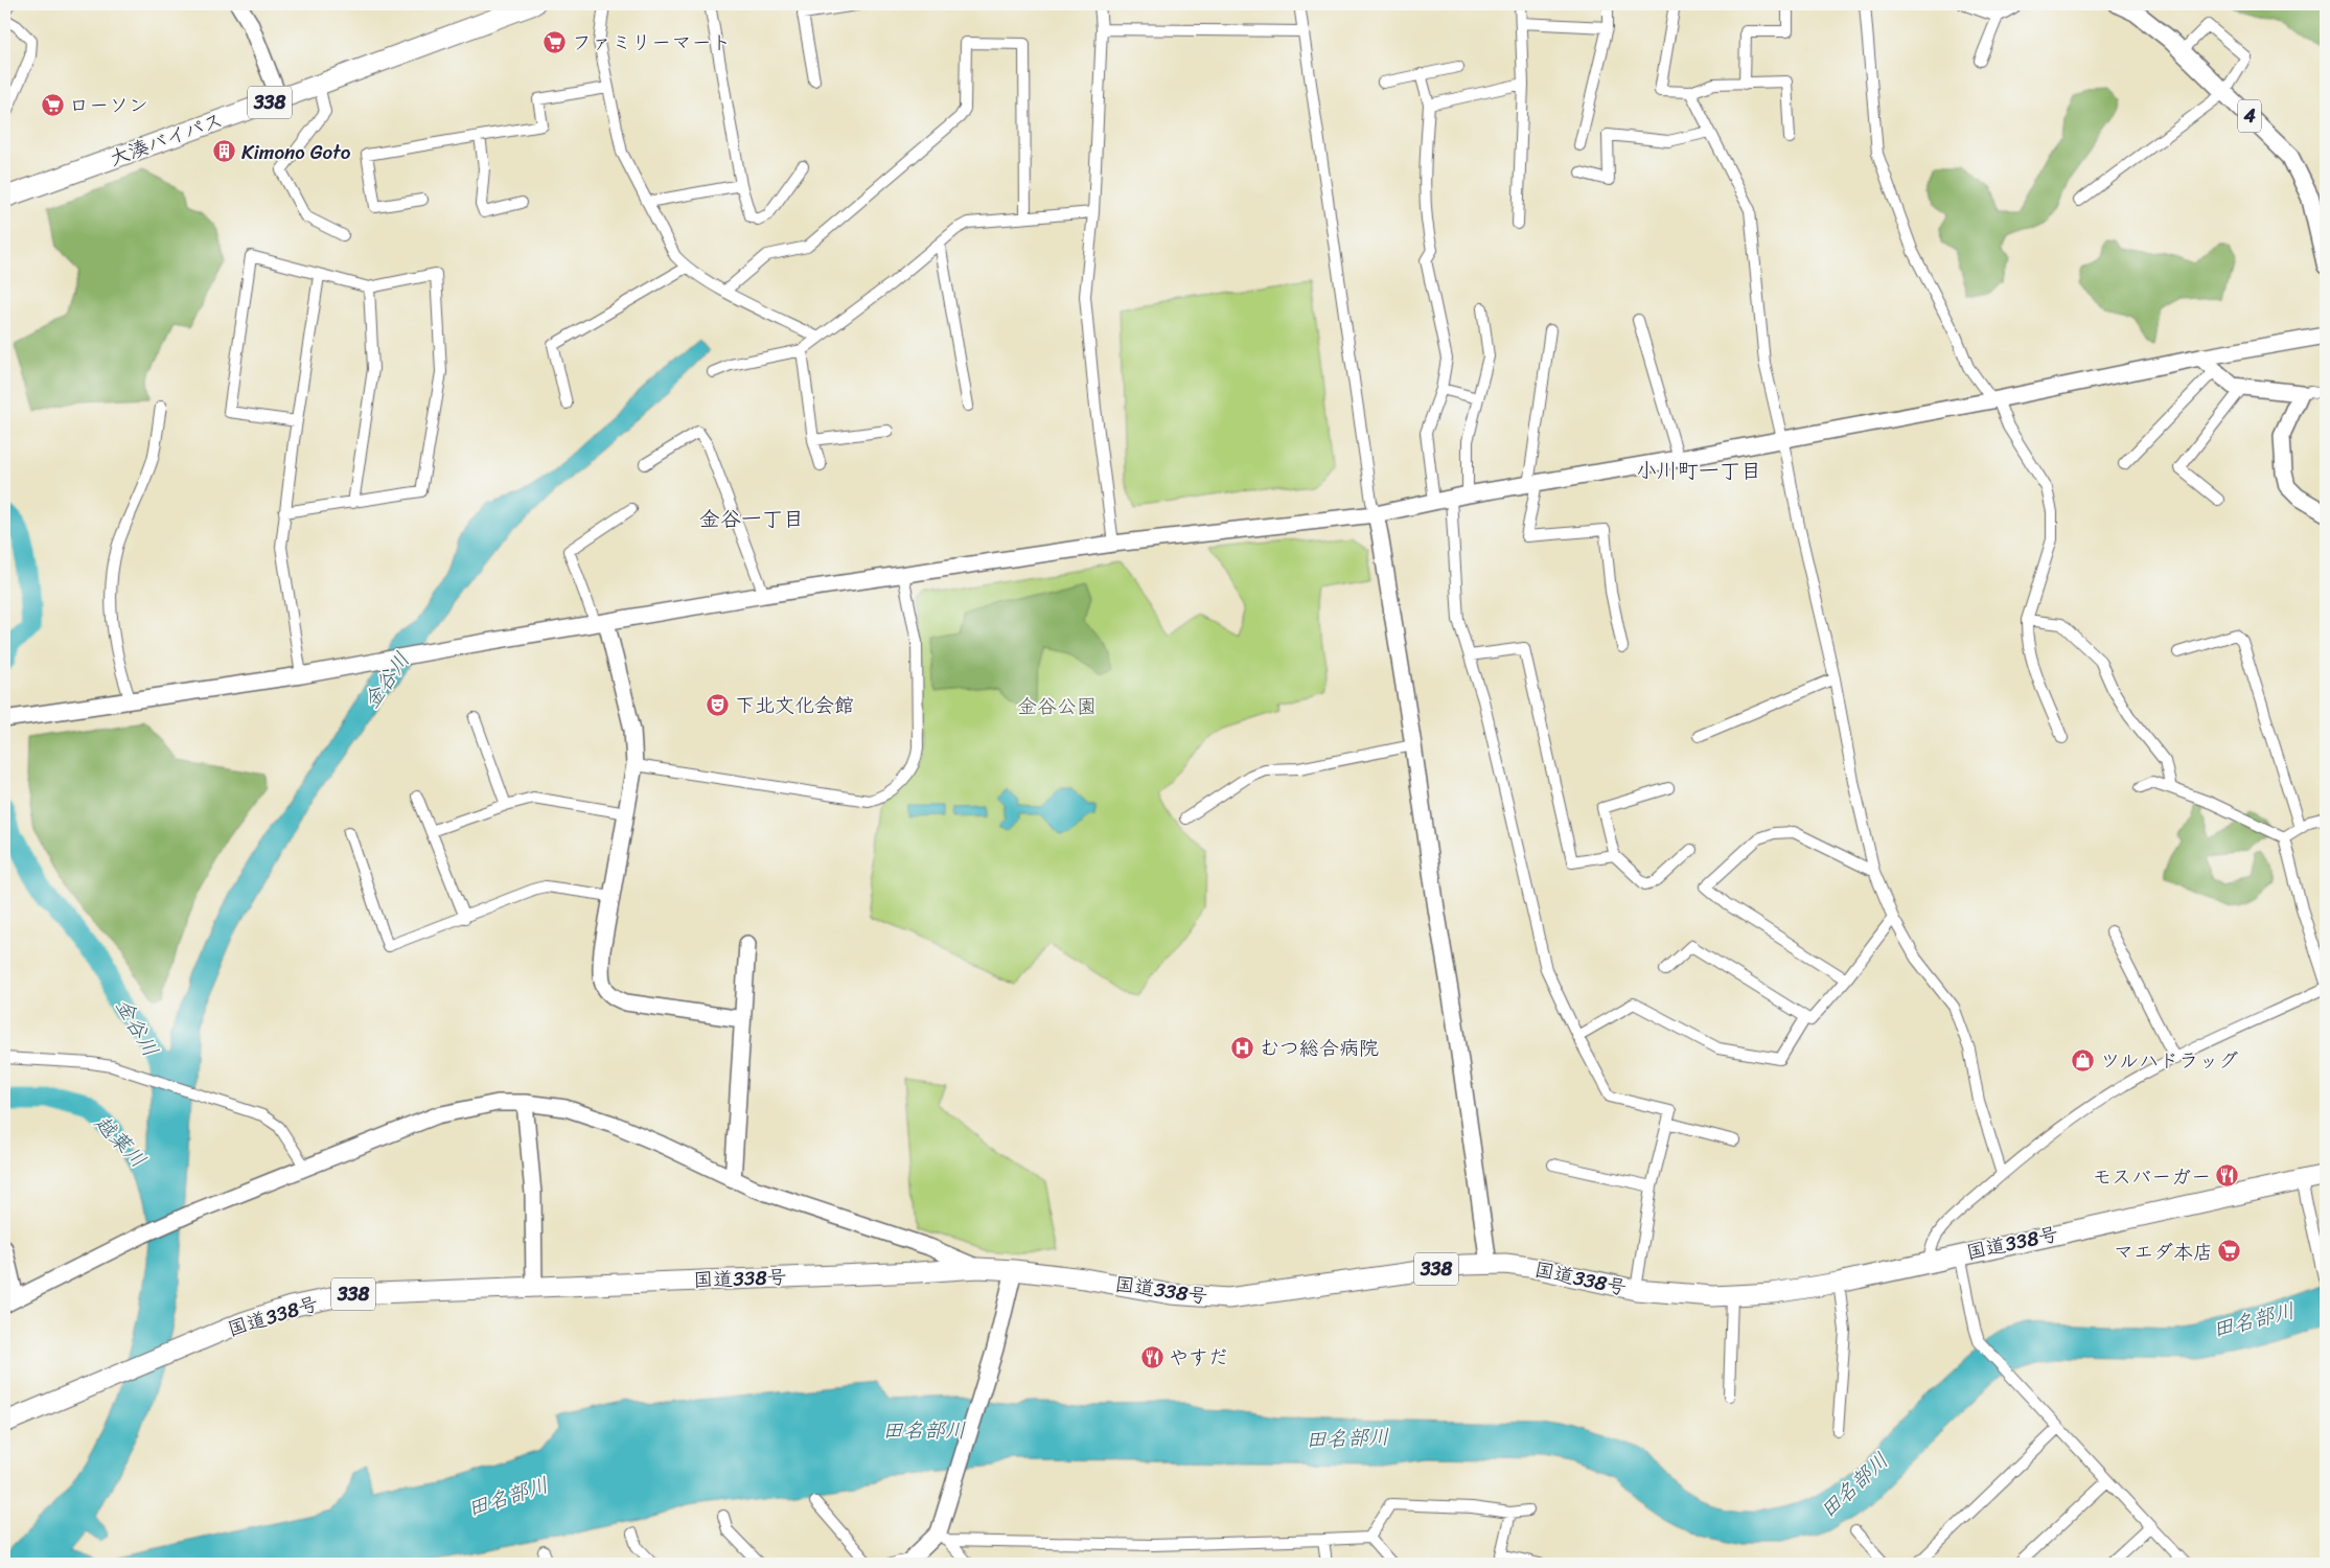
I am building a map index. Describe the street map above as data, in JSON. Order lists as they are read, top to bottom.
{
  "streets": {
    "highway": ["338", "大湊バイパス", "国道338号"],
    "main road": ["4"]
  },
  "districts": ["小川町一丁目", "金谷一丁目"],
  "water": ["金谷川", "越葉川", "田名部川"],
  "parks": ["金谷公園"],
  "places": {
    "supermarket": ["ファミリーマート", "ローソン", "マエダ本店"],
    "building": ["Kimono Goto"],
    "theatre": ["下北文化会館"],
    "hospital": ["むつ総合病院"],
    "shop": ["ツルハドラッグ"],
    "restaurant": ["モスバーガー", "やすだ"]
  }
}
